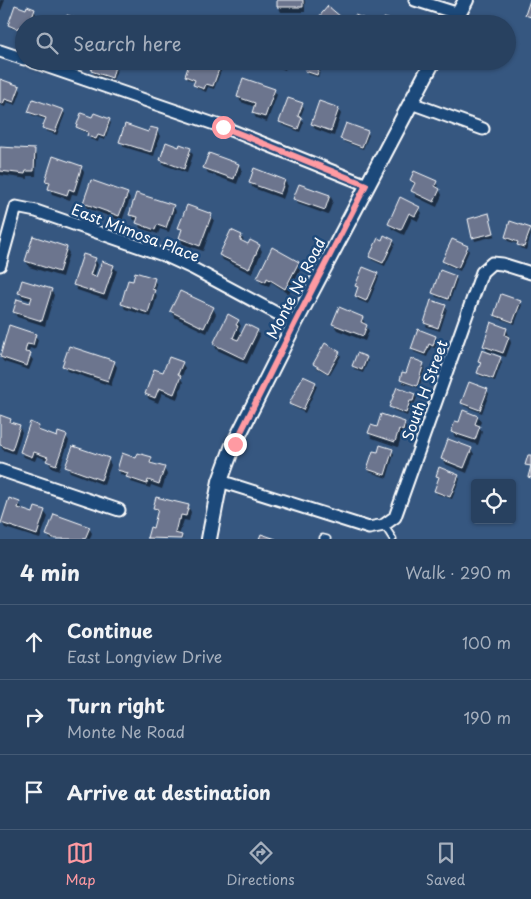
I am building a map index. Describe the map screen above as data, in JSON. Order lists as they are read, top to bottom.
{
  "streets": {
    "street": ["East Mimosa Place", "Monte Ne Road", "South H Street"]
  },
  "crossings": [
    ["East Mimosa Place", "Monte Ne Road"]
  ],
  "page": {
    "search": "Search here",
    "heading": ["4 min", "Walk · 290 m"],
    "list": [
      ["Continue", "East Longview Drive", "100 m"],
      ["Turn right", "Monte Ne Road", "190 m"],
      "Arrive at destination"
    ],
    "nav": ["Map", "Directions", "Saved"]
  }
}
